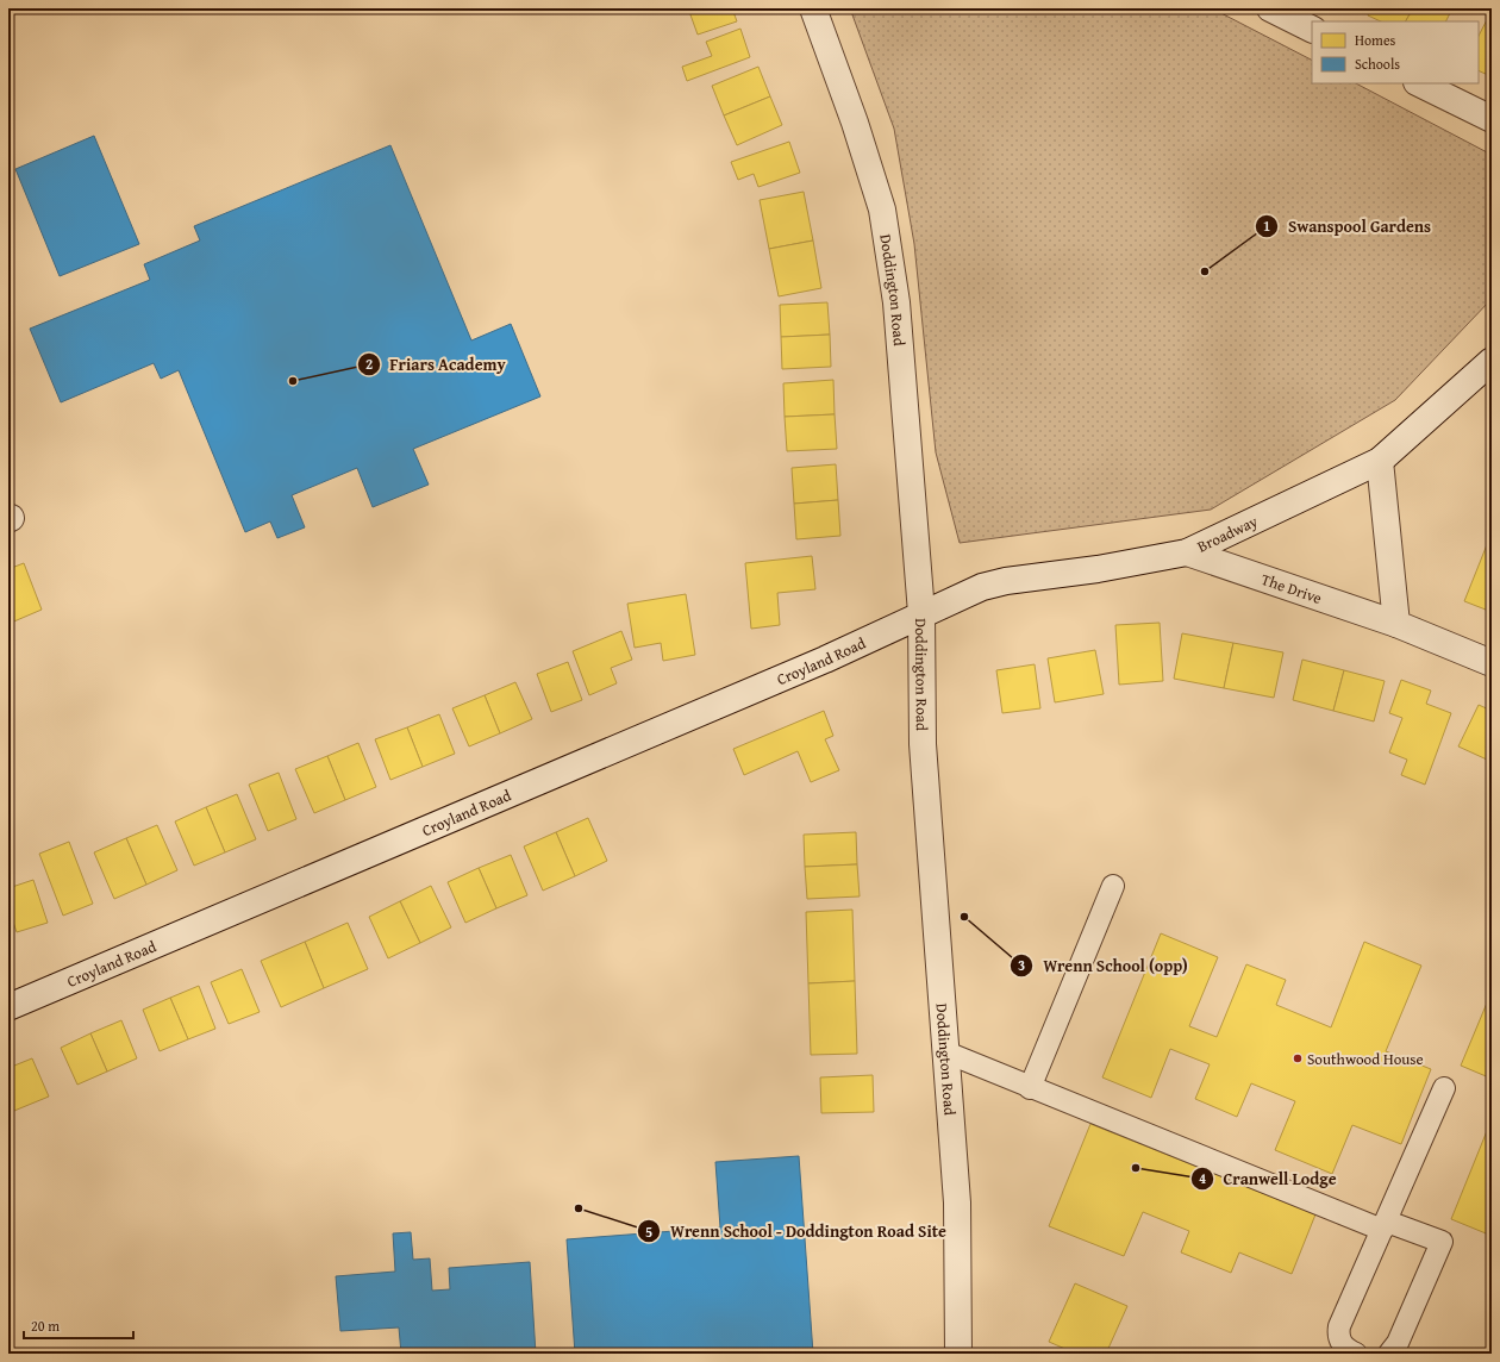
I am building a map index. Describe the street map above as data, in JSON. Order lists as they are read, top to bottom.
{
  "streets": {
    "street": [
      "Doddington Road",
      "Broadway",
      "The Drive",
      "Croyland Road"
    ]
  },
  "crossings": [
    ["Doddington Road", "Broadway"],
    ["Doddington Road", "Croyland Road"],
    ["Broadway", "The Drive"],
    ["Broadway", "Croyland Road"]
  ],
  "places": [
    "Swanspool Gardens",
    "Friars Academy",
    "Wrenn School (opp)",
    "Southwood House",
    "Cranwell Lodge",
    "Wrenn School - Doddington Road Site"
  ],
  "legend": ["Homes", "Schools"],
  "scale_bar": "20 m"
}
